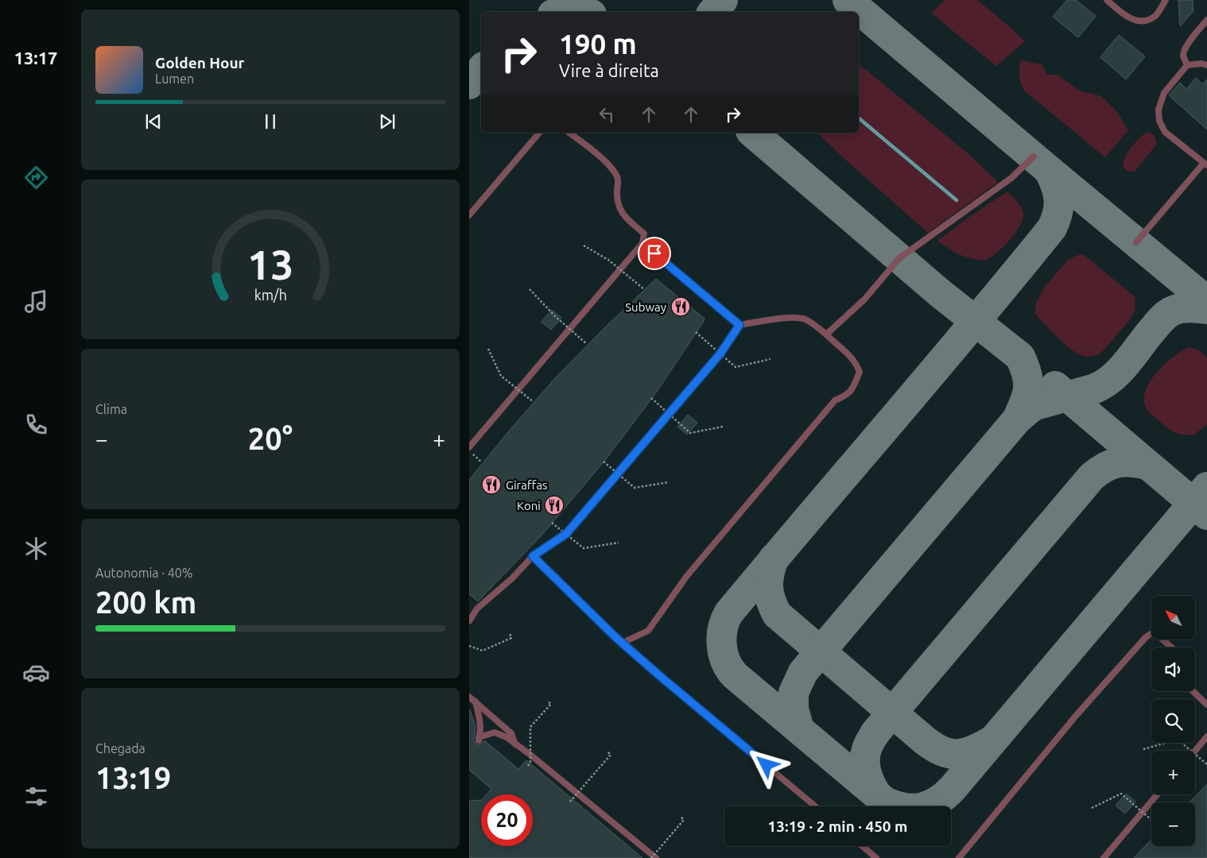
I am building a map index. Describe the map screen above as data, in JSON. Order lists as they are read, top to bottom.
{
  "places": {
    "restaurant": ["Subway", "Giraffas", "Koni"]
  },
  "north": "top left",
  "page": {
    "tabs": "13:17",
    "turn": ["190 m", "Vire à direita"],
    "song": ["Golden Hour", "Lumen"],
    "tile": [
      "Clima",
      ["Autonomia · 40%", "200 km"],
      ["Chegada", "13:19"]
    ],
    "heat": ["−", "20°", "+"],
    "map_buttons": ["+", "−"],
    "limit": "20",
    "trip": "13:19 · 2 min · 450 m",
    "gauge": ["13", "km/h"]
  }
}
